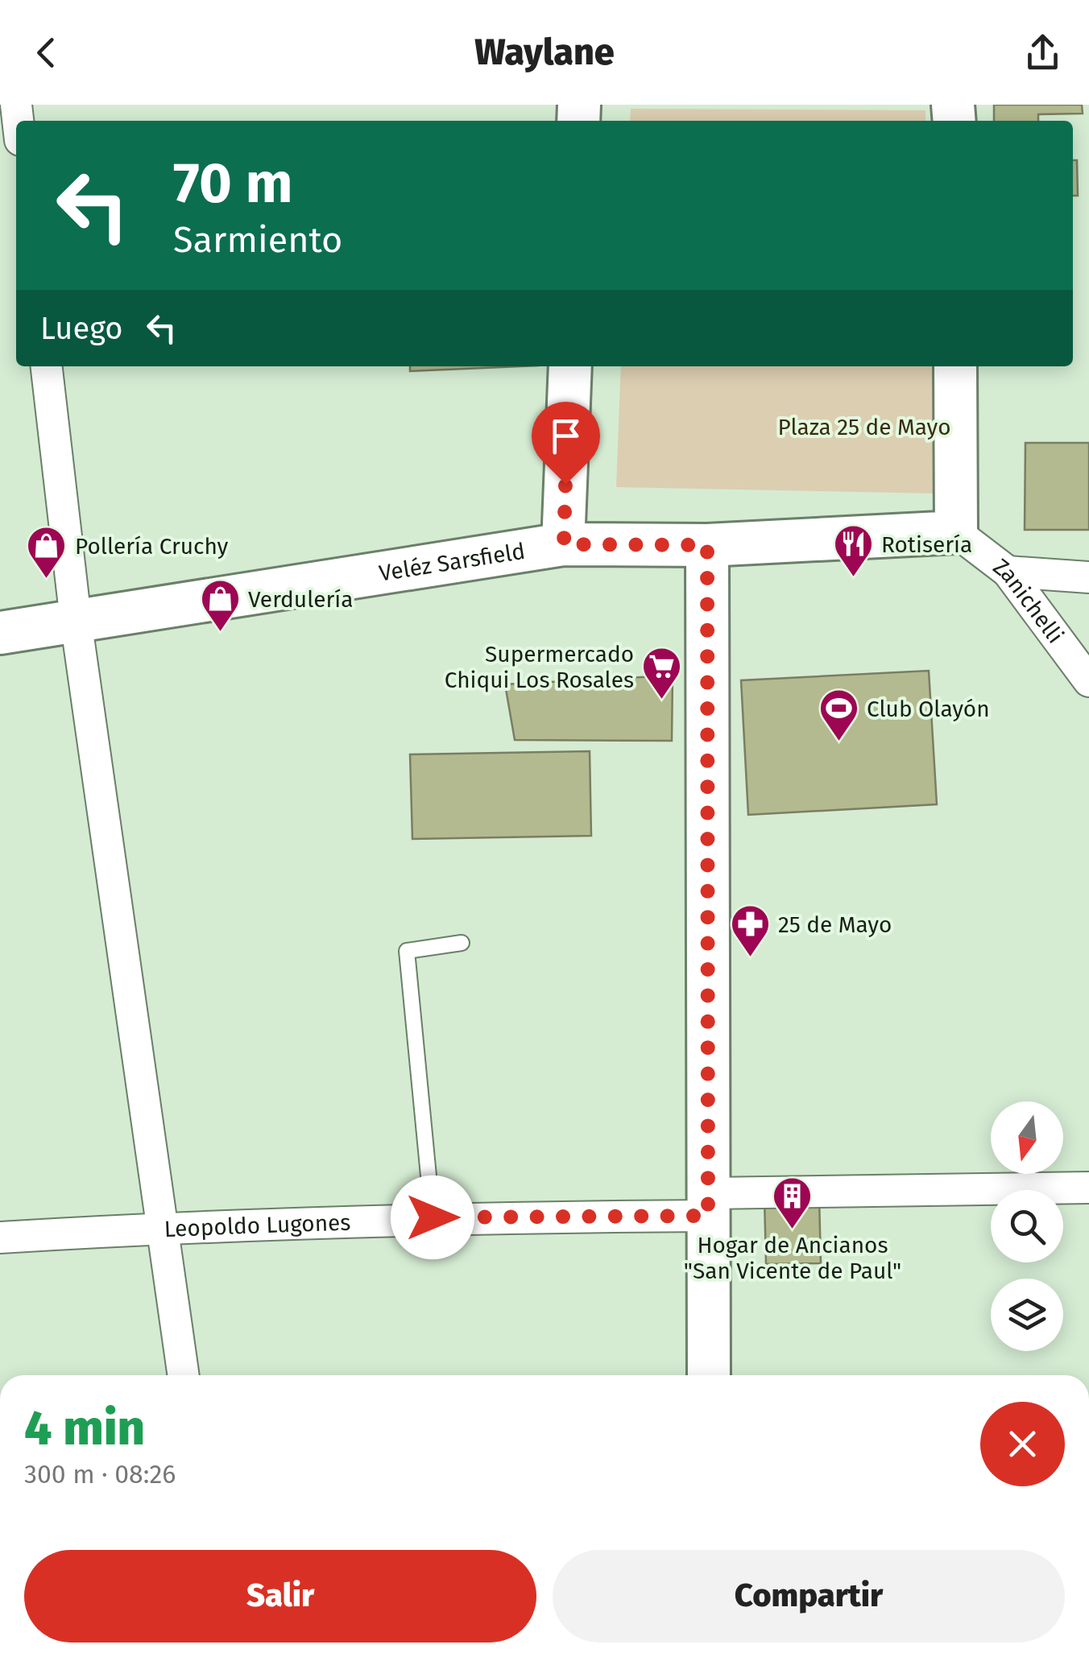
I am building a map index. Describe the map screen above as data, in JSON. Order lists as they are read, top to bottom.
{
  "streets": {
    "street": ["Veléz Sarsfield", "Zanichelli", "Leopoldo Lugones"]
  },
  "crossings": [
    ["Veléz Sarsfield", "Zanichelli"]
  ],
  "parks": ["Plaza 25 de Mayo"],
  "places": {
    "restaurant": ["Rotisería"],
    "shop": ["Pollería Cruchy", "Verdulería"],
    "supermarket": ["Supermercado Chiqui Los Rosales"],
    "sports": ["Club Olayón"],
    "pharmacy": ["25 de Mayo"],
    "building": ["Hogar de Ancianos \"San Vicente de Paul\""]
  },
  "north": "bottom",
  "page": {
    "header": "Waylane",
    "turn": ["70 m", "Sarmiento"],
    "then": "Luego",
    "heading": ["4 min", "300 m · 08:26"],
    "buttons": ["Salir", "Compartir"]
  }
}
